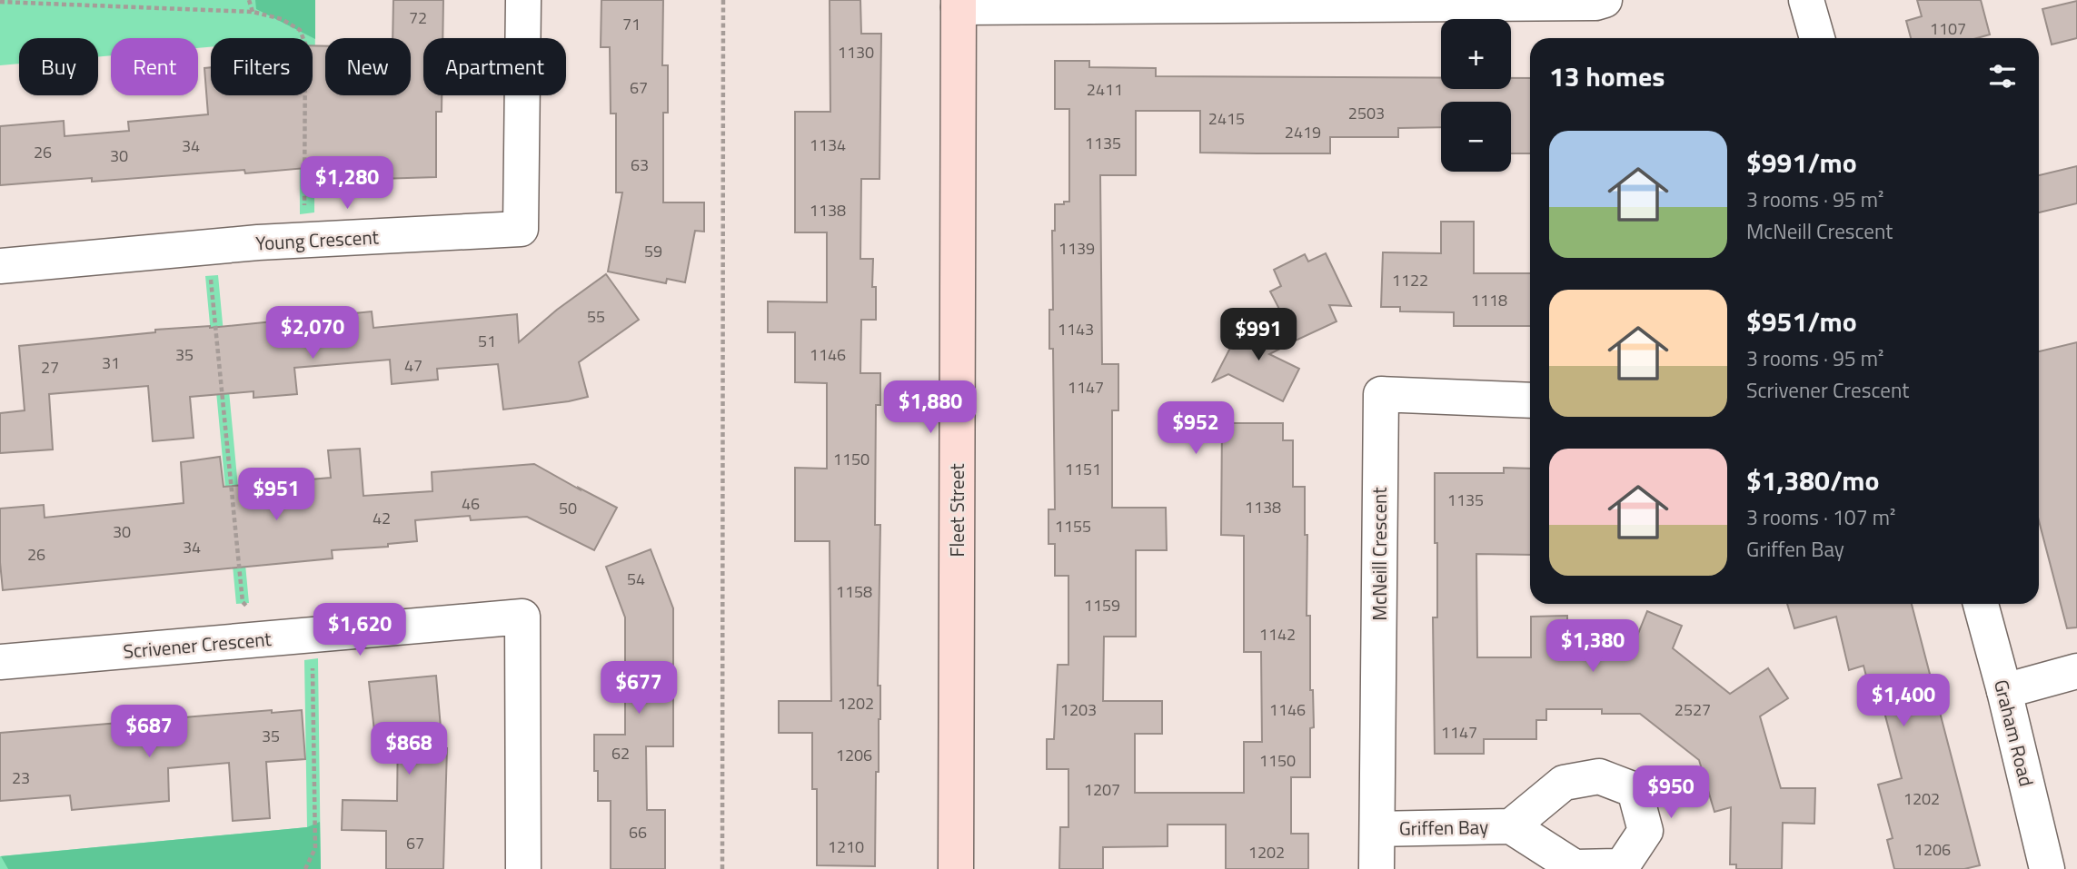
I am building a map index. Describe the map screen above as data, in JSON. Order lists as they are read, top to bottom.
{
  "streets": {
    "street": [
      "Young Crescent",
      "Fleet Street",
      "McNeill Crescent",
      "Scrivener Crescent",
      "Graham Road",
      "Griffen Bay"
    ]
  },
  "crossings": [
    ["McNeill Crescent", "Griffen Bay"]
  ],
  "house_numbers": [
    "72",
    "71",
    "1107",
    "1130",
    "67",
    "2411",
    "2503",
    "2415",
    "2419",
    "1135",
    "1134",
    "34",
    "26",
    "30",
    "63",
    "1138",
    "1139",
    "59",
    "1122",
    "1118",
    "55",
    "1143",
    "51",
    "35",
    "1146",
    "31",
    "47",
    "27",
    "1147",
    "1150",
    "1151",
    "1135",
    "46",
    "1138",
    "50",
    "42",
    "1155",
    "30",
    "34",
    "26",
    "54",
    "1158",
    "1159",
    "1142",
    "1202",
    "1203",
    "1146",
    "2527",
    "1147",
    "35",
    "62",
    "1206",
    "1150",
    "23",
    "1207",
    "1202",
    "66",
    "67",
    "1210",
    "1206",
    "1202"
  ],
  "page": {
    "map_buttons": ["+", "−"],
    "chip": [
      "Buy",
      "Rent",
      "Filters",
      "New",
      "Apartment"
    ],
    "heading": "13 homes",
    "list": [
      {
        "name": "$991/mo",
        "note": "3 rooms · 95 m² · McNeill Crescent"
      },
      {
        "name": "$951/mo",
        "note": "3 rooms · 95 m² · Scrivener Crescent"
      },
      {
        "name": "$1,380/mo",
        "note": "3 rooms · 107 m² · Griffen Bay"
      }
    ],
    "price": [
      "$1,280",
      "$2,070",
      "$991",
      "$1,880",
      "$952",
      "$951",
      "$1,620",
      "$1,380",
      "$677",
      "$1,400",
      "$687",
      "$868",
      "$950"
    ]
  }
}
